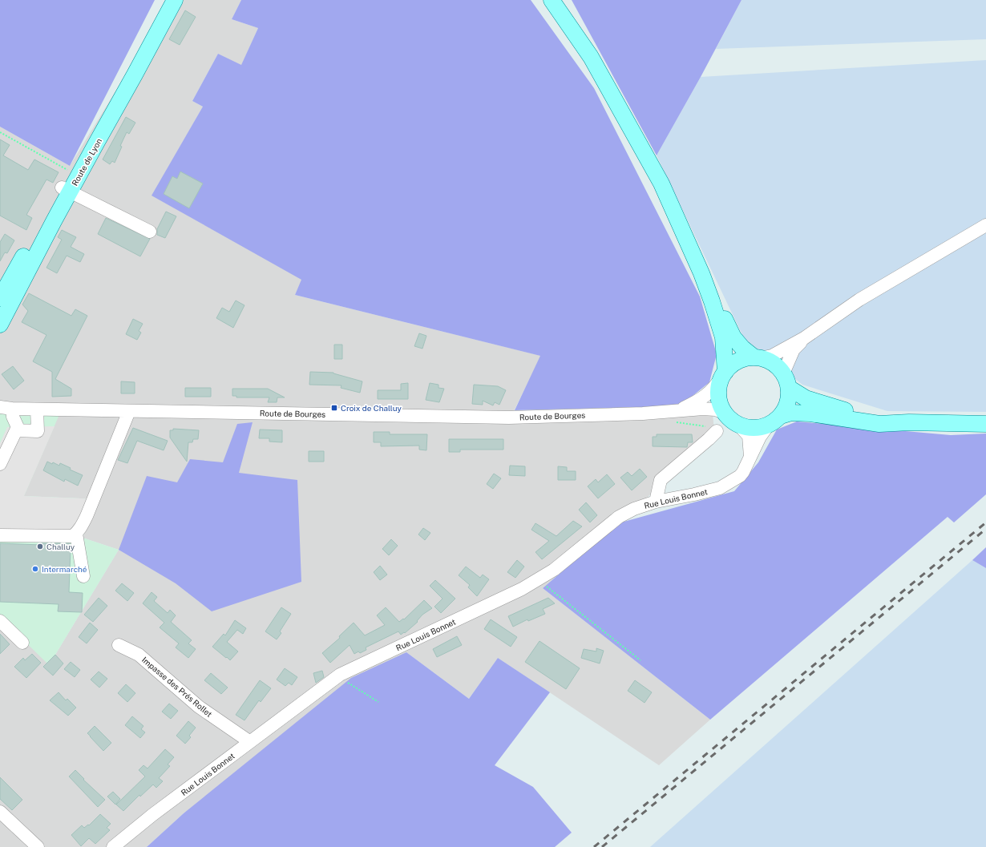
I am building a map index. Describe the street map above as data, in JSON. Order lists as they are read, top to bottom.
{
  "streets": {
    "main road": ["Route de Lyon"],
    "street": ["Route de Bourges", "Rue Louis Bonnet", "Impasse des Prés Rollet"]
  },
  "crossings": [
    ["Route de Bourges", "Rue Louis Bonnet"],
    ["Rue Louis Bonnet", "Impasse des Prés Rollet"]
  ],
  "places": {
    "transit": ["Croix de Challuy"],
    "other": ["Challuy", "Intermarché"]
  }
}
